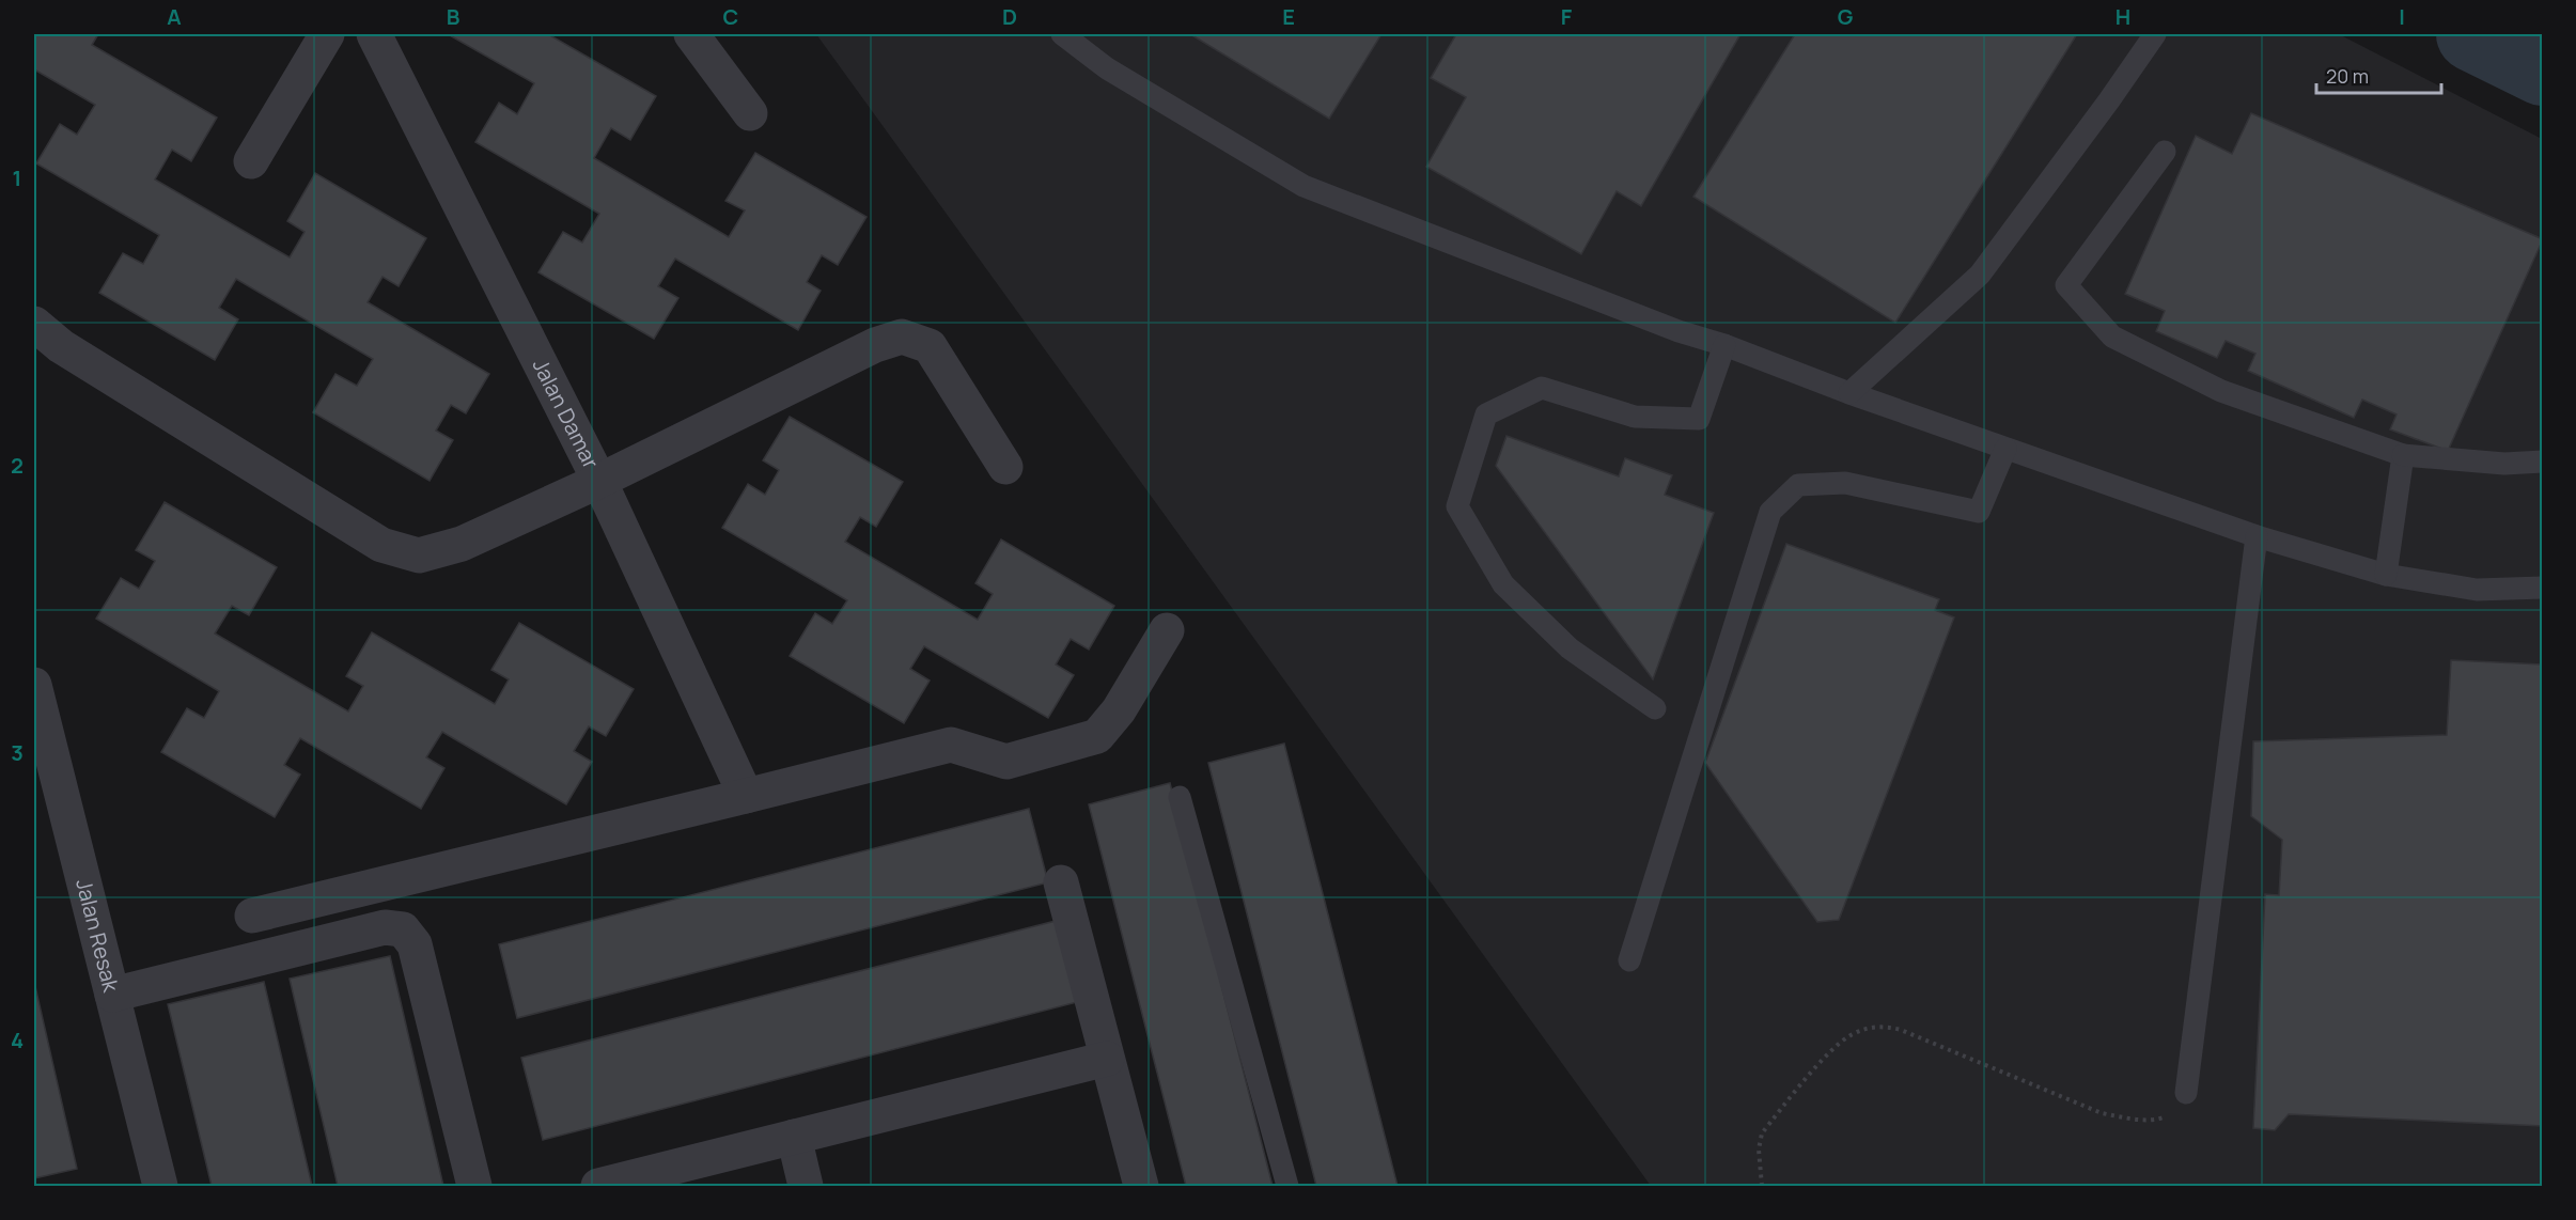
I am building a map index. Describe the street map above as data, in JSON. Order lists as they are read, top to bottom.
{
  "streets": {
    "street": ["Jalan Damar", "Jalan Resak"]
  },
  "scale_bar": "20 m",
  "grid": {
    "columns": [
      "A",
      "B",
      "C",
      "D",
      "E",
      "F",
      "G",
      "H",
      "I"
    ],
    "rows": [
      "1",
      "2",
      "3",
      "4"
    ]
  }
}
